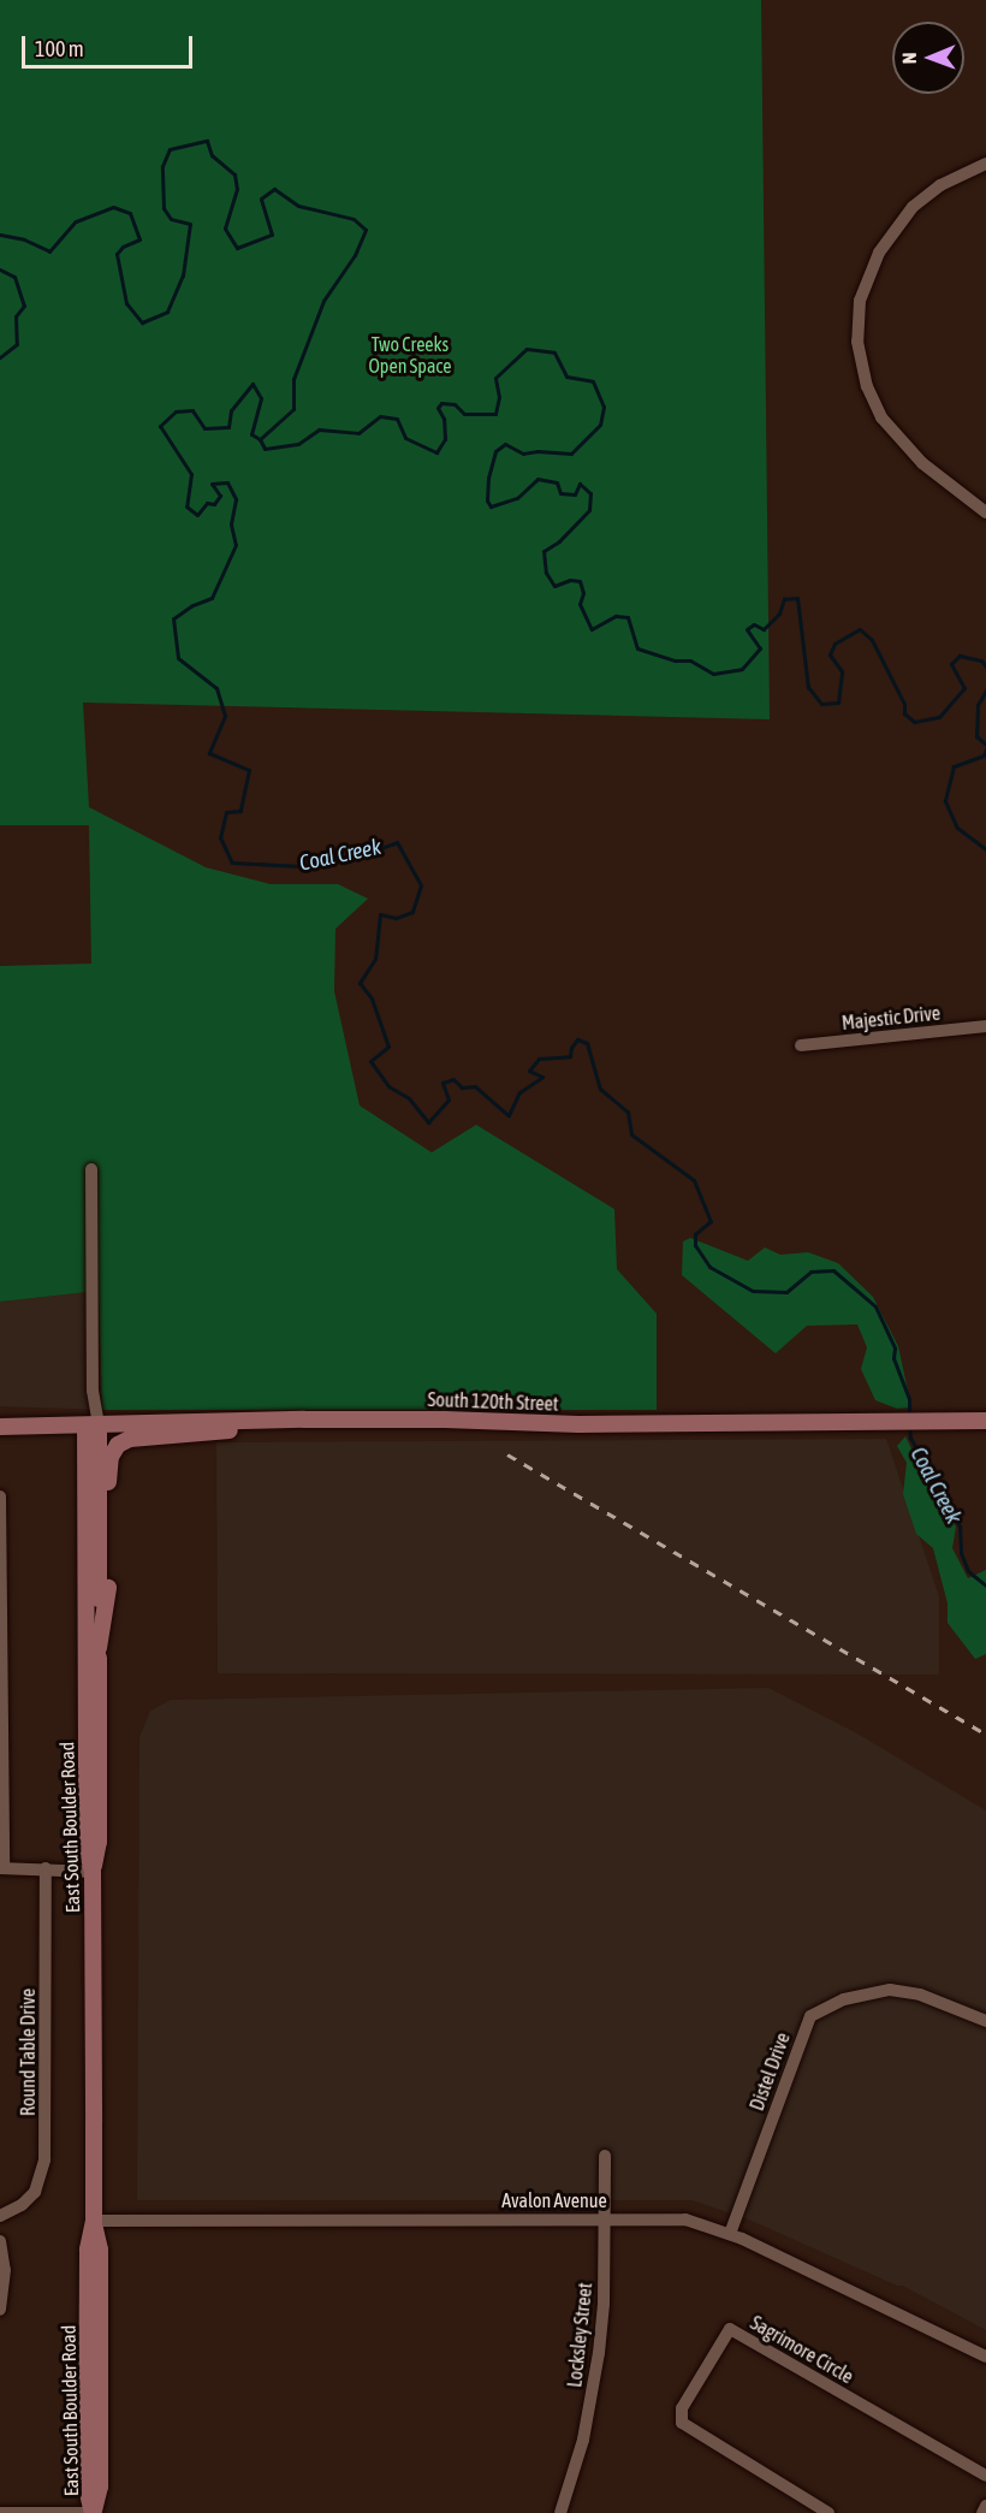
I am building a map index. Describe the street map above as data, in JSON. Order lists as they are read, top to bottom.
{
  "streets": {
    "main road": ["South 120th Street", "East South Boulder Road"],
    "street": [
      "Majestic Drive",
      "Round Table Drive",
      "Distel Drive",
      "Avalon Avenue",
      "Locksley Street",
      "Sagrimore Circle"
    ]
  },
  "crossings": [
    ["South 120th Street", "East South Boulder Road"],
    ["East South Boulder Road", "Avalon Avenue"],
    ["Distel Drive", "Avalon Avenue"],
    ["Avalon Avenue", "Locksley Street"]
  ],
  "water": ["Coal Creek"],
  "parks": ["Two Creeks Open Space"],
  "scale_bar": "100 m",
  "north": "left"
}
